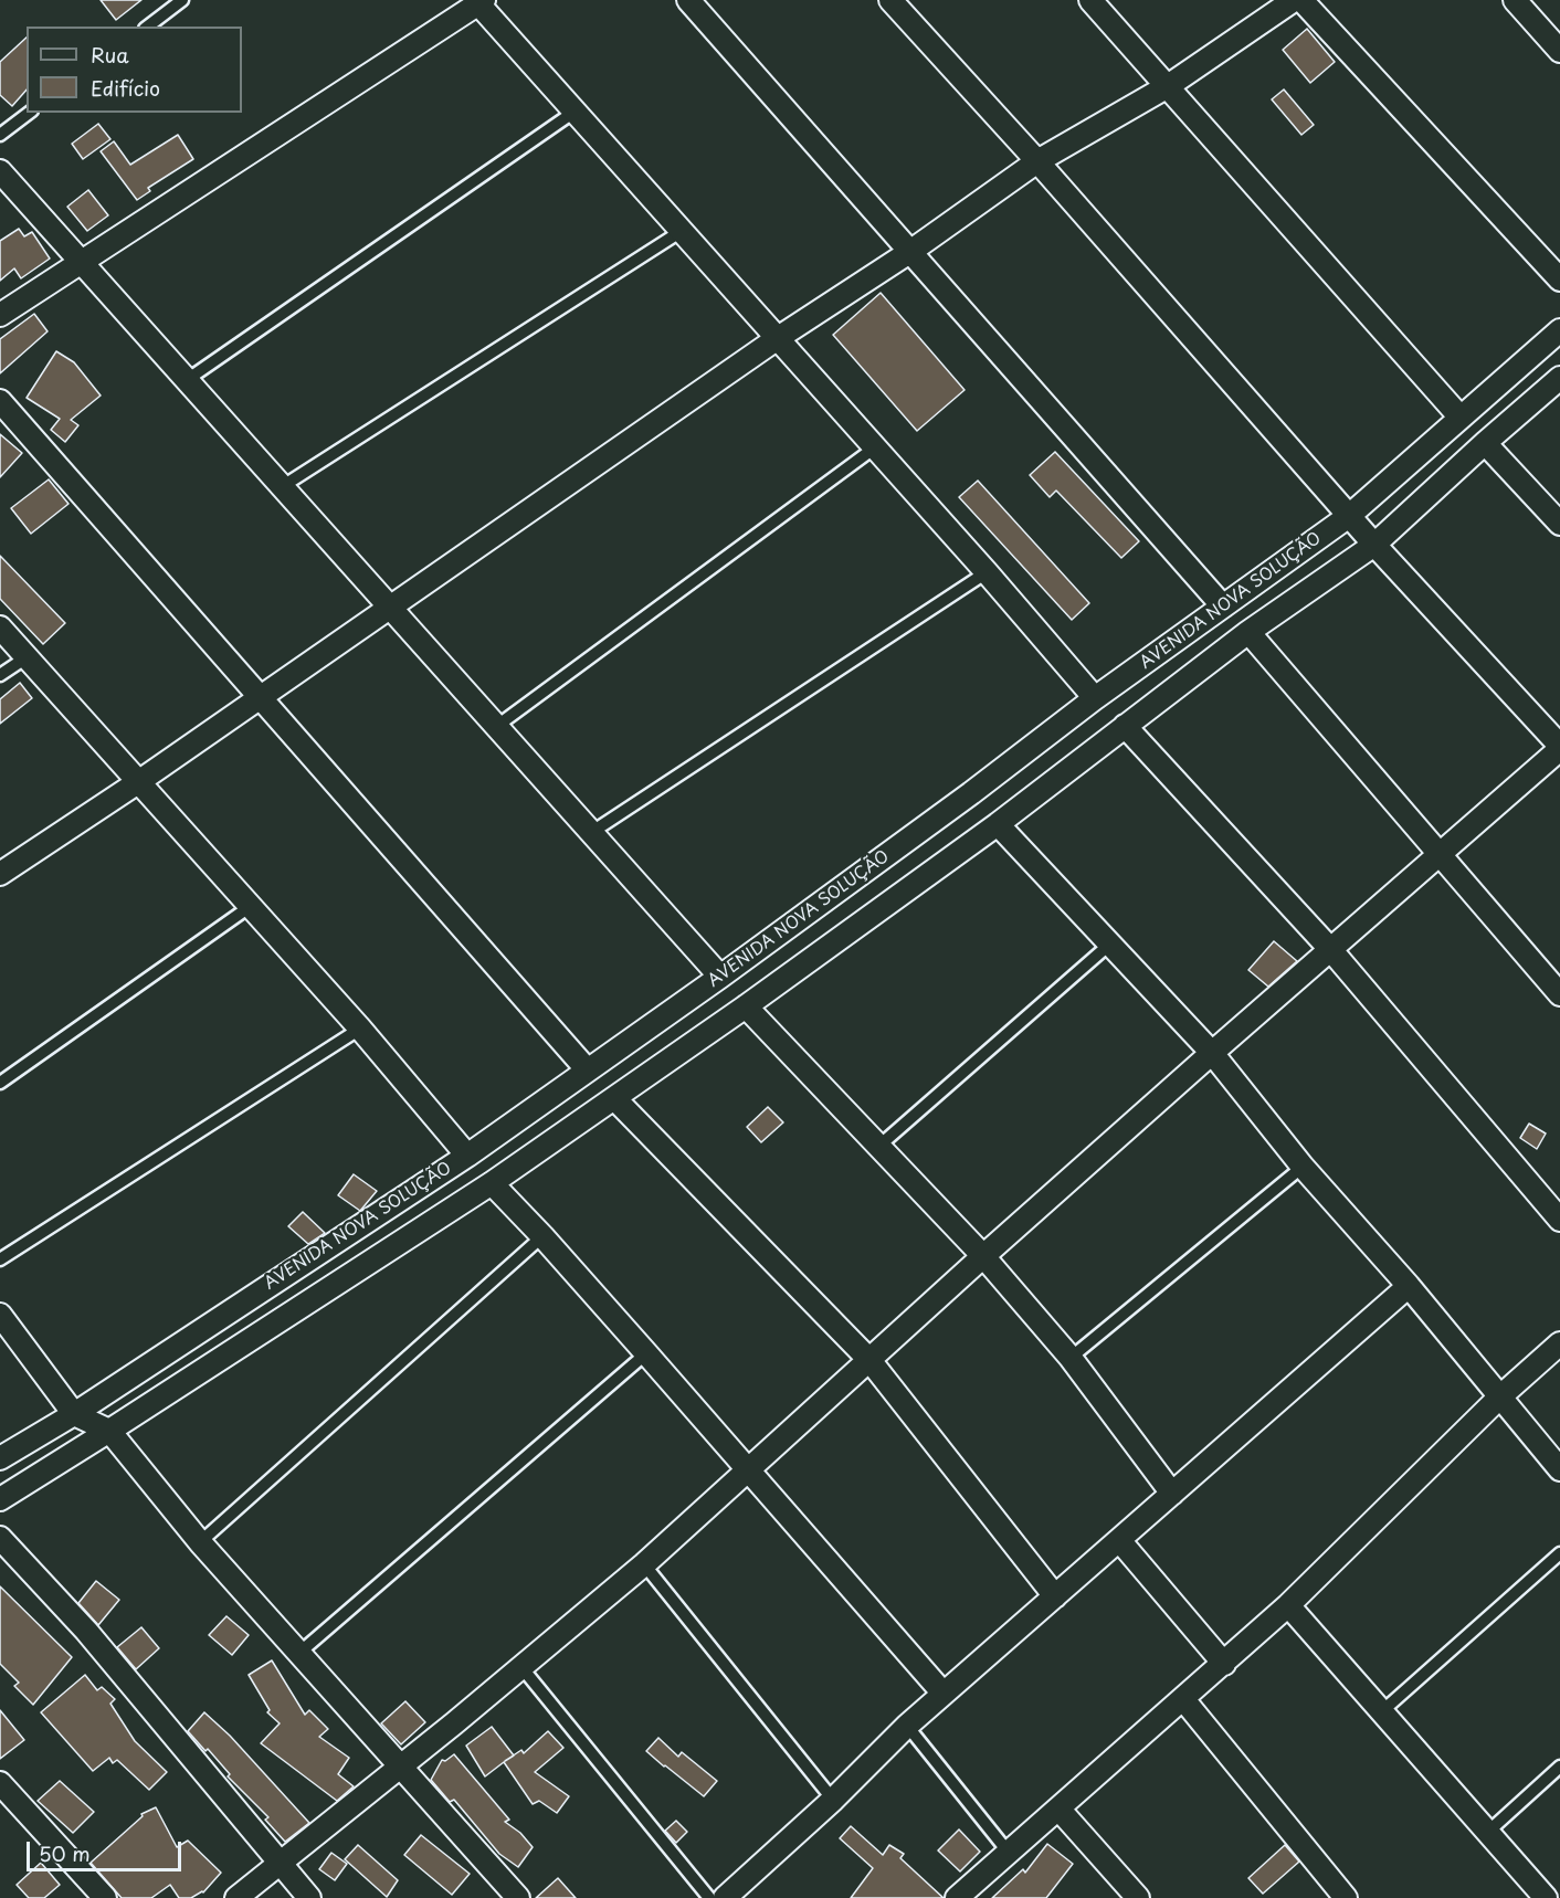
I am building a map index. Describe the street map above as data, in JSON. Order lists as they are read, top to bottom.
{
  "streets": {
    "street": ["AVENIDA NOVA SOLUÇÃO"]
  },
  "legend": ["Rua", "Edifício"],
  "scale_bar": "50 m"
}
